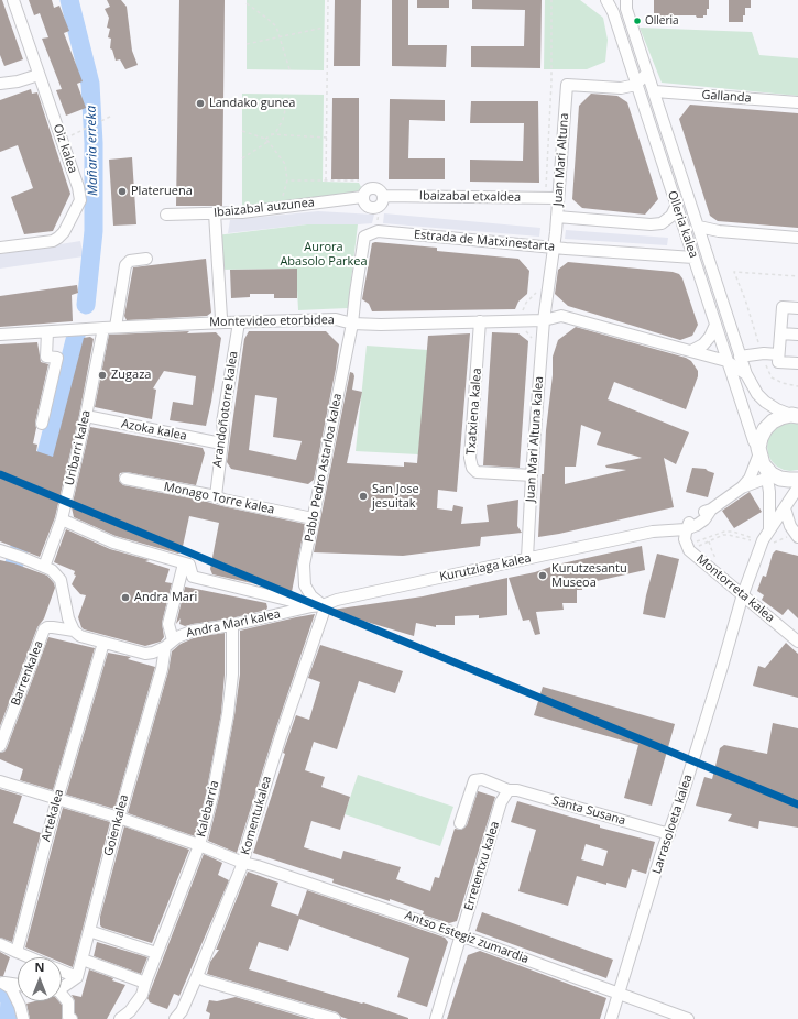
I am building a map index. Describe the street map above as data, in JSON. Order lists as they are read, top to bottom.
{
  "streets": {
    "street": [
      "Gallanda",
      "Oiz kalea",
      "Juan Mari Altuna",
      "Ibaizabal etxaldea",
      "Ibaizabal auzunea",
      "Olleria kalea",
      "Estrada de Matxinestarta",
      "Montevideo etorbidea",
      "Arandoñotorre kalea",
      "Txatxiena kalea",
      "Azoka kalea",
      "Juan Mari Altuna kalea",
      "Uribarri kalea",
      "Pablo Pedro Astarloa kalea",
      "Monago Torre kalea",
      "Kurutziaga kalea",
      "Montorreta kalea",
      "Andra Mari kalea",
      "Barrenkalea",
      "Kalebarria",
      "Santa Susana",
      "Artekalea",
      "Komentukalea",
      "Larrasoloeta kalea",
      "Goienkalea",
      "Erretentxu kalea",
      "Antso Estegiz zumardia"
    ]
  },
  "crossings": [
    ["Gallanda", "Olleria kalea"],
    ["Juan Mari Altuna", "Ibaizabal etxaldea"],
    ["Juan Mari Altuna", "Olleria kalea"],
    ["Juan Mari Altuna", "Estrada de Matxinestarta"],
    ["Juan Mari Altuna", "Montevideo etorbidea"],
    ["Juan Mari Altuna", "Juan Mari Altuna kalea"],
    ["Ibaizabal etxaldea", "Ibaizabal auzunea"],
    ["Olleria kalea", "Estrada de Matxinestarta"],
    ["Olleria kalea", "Kurutziaga kalea"],
    ["Estrada de Matxinestarta", "Montevideo etorbidea"],
    ["Estrada de Matxinestarta", "Pablo Pedro Astarloa kalea"],
    ["Montevideo etorbidea", "Arandoñotorre kalea"],
    ["Montevideo etorbidea", "Txatxiena kalea"],
    ["Montevideo etorbidea", "Juan Mari Altuna kalea"],
    ["Montevideo etorbidea", "Uribarri kalea"],
    ["Montevideo etorbidea", "Pablo Pedro Astarloa kalea"],
    ["Arandoñotorre kalea", "Azoka kalea"],
    ["Arandoñotorre kalea", "Monago Torre kalea"],
    ["Txatxiena kalea", "Juan Mari Altuna kalea"],
    ["Azoka kalea", "Uribarri kalea"],
    ["Juan Mari Altuna kalea", "Kurutziaga kalea"],
    ["Pablo Pedro Astarloa kalea", "Monago Torre kalea"],
    ["Pablo Pedro Astarloa kalea", "Kurutziaga kalea"],
    ["Pablo Pedro Astarloa kalea", "Andra Mari kalea"],
    ["Pablo Pedro Astarloa kalea", "Komentukalea"],
    ["Kurutziaga kalea", "Montorreta kalea"],
    ["Kurutziaga kalea", "Andra Mari kalea"],
    ["Kurutziaga kalea", "Komentukalea"],
    ["Montorreta kalea", "Larrasoloeta kalea"],
    ["Andra Mari kalea", "Barrenkalea"],
    ["Andra Mari kalea", "Kalebarria"],
    ["Andra Mari kalea", "Artekalea"],
    ["Andra Mari kalea", "Komentukalea"],
    ["Andra Mari kalea", "Goienkalea"],
    ["Kalebarria", "Antso Estegiz zumardia"],
    ["Santa Susana", "Larrasoloeta kalea"],
    ["Santa Susana", "Erretentxu kalea"],
    ["Artekalea", "Antso Estegiz zumardia"],
    ["Komentukalea", "Antso Estegiz zumardia"],
    ["Larrasoloeta kalea", "Antso Estegiz zumardia"],
    ["Goienkalea", "Antso Estegiz zumardia"],
    ["Erretentxu kalea", "Antso Estegiz zumardia"]
  ],
  "water": ["Mañaria erreka"],
  "parks": ["Aurora Abasolo Parkea"],
  "places": [
    "Olleria",
    "Landako gunea",
    "Plateruena",
    "Zugaza",
    "San Jose jesuitak",
    "Kurutzesantu Museoa",
    "Andra Mari"
  ],
  "north": "top"
}
